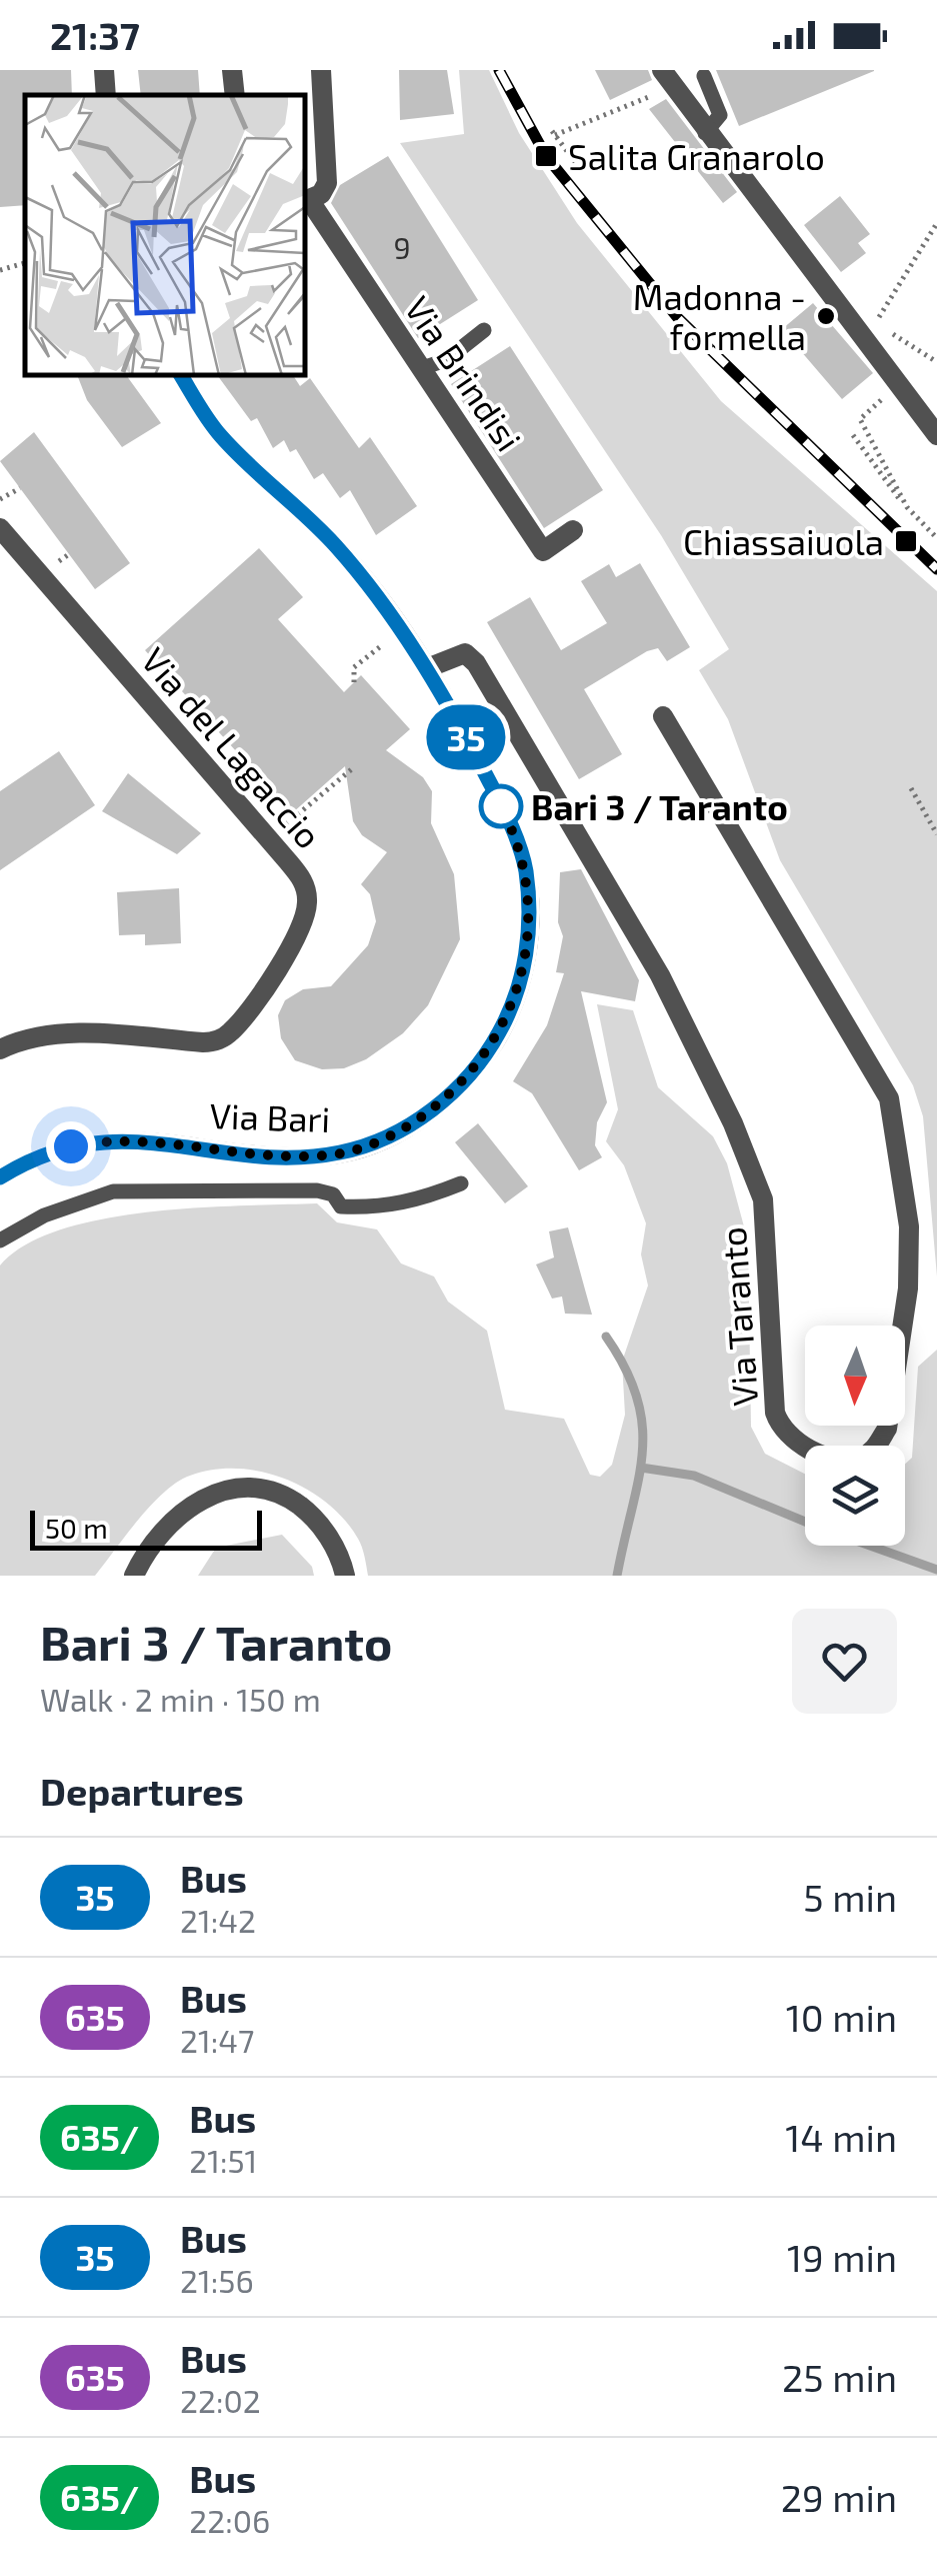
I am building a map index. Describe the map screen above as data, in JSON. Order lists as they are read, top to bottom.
{
  "streets": {
    "street": [
      "Via Brindisi",
      "Via del Lagaccio",
      "Via Bari",
      "Via Taranto"
    ]
  },
  "crossings": [
    ["Via Bari", "Via Taranto"]
  ],
  "places": {
    "transit": ["Salita Granarolo", "Chiassaiuola"],
    "other": ["Madonna - formella", "Bari 3 / Taranto"]
  },
  "lines": ["bus line 35"],
  "house_numbers": ["9"],
  "scale_bar": "50 m",
  "north": "bottom",
  "page": {
    "status": "21:37",
    "on_map": "35",
    "scale": "50 m",
    "heading": [
      ["Bari 3 / Taranto", "Walk · 2 min · 150 m"],
      "Departures"
    ],
    "list": [
      {
        "mark": "35",
        "name": "Bus",
        "note": "21:42",
        "value": "5 min"
      },
      {
        "mark": "635",
        "name": "Bus",
        "note": "21:47",
        "value": "10 min"
      },
      {
        "mark": "635/",
        "name": "Bus",
        "note": "21:51",
        "value": "14 min"
      },
      {
        "mark": "35",
        "name": "Bus",
        "note": "21:56",
        "value": "19 min"
      },
      {
        "mark": "635",
        "name": "Bus",
        "note": "22:02",
        "value": "25 min"
      },
      {
        "mark": "635/",
        "name": "Bus",
        "note": "22:06",
        "value": "29 min"
      }
    ]
  }
}
